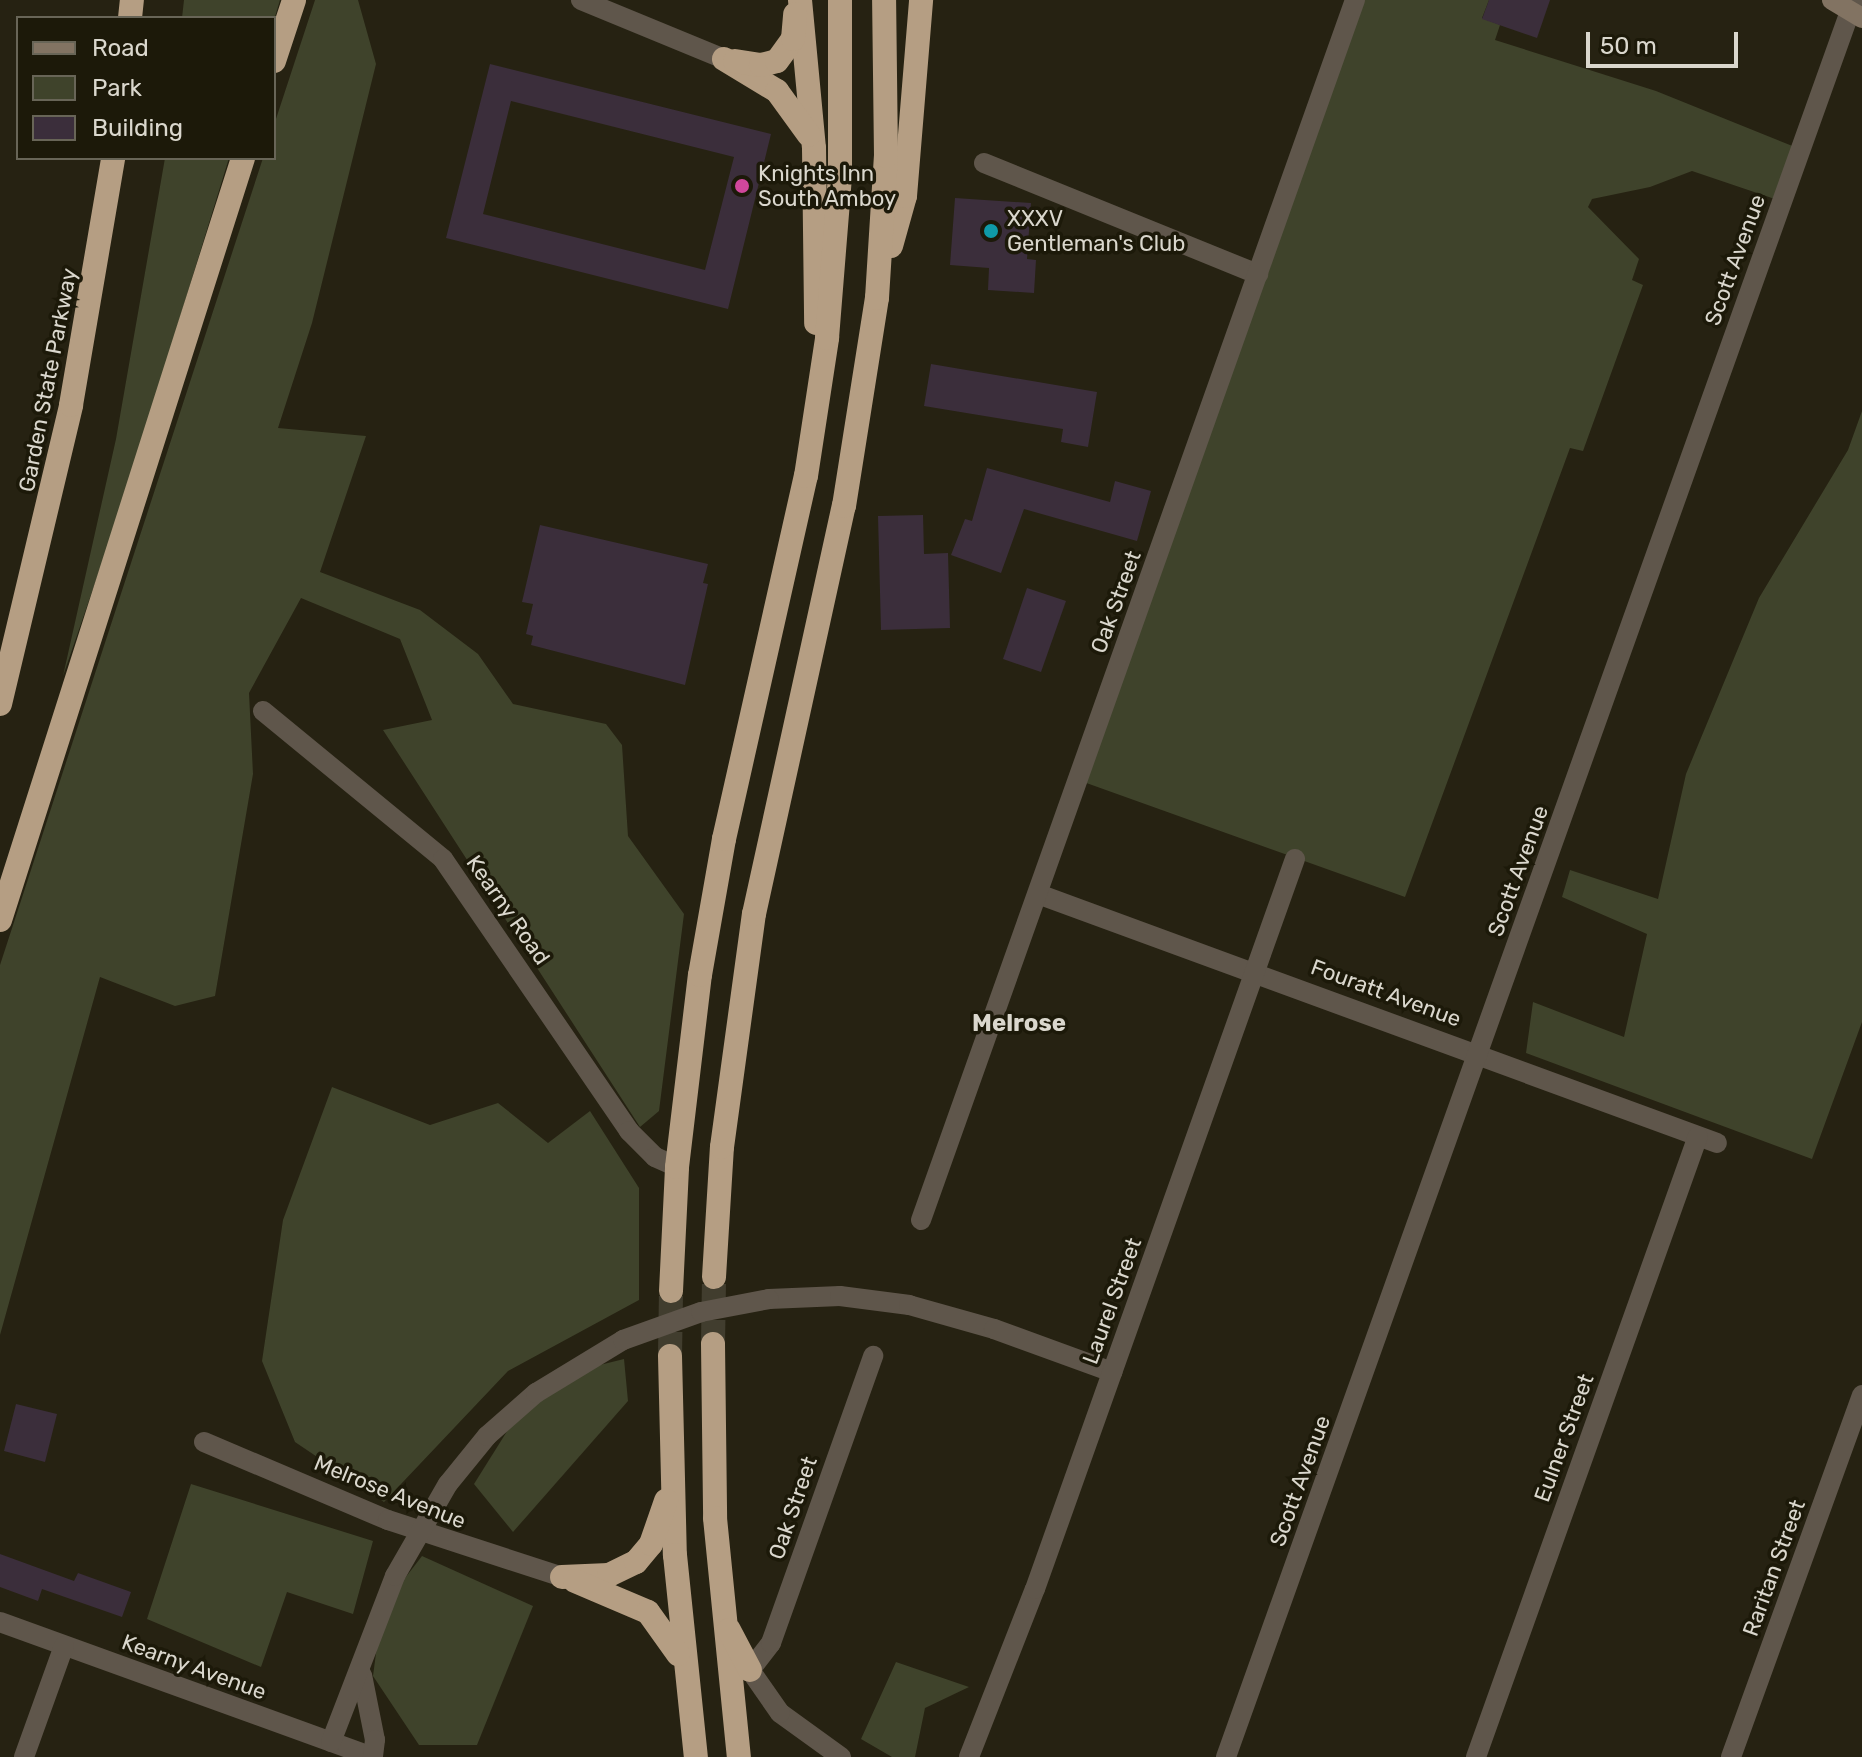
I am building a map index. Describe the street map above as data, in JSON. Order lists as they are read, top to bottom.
{
  "streets": {
    "highway": ["Garden State Parkway"],
    "street": [
      "Scott Avenue",
      "Oak Street",
      "Kearny Road",
      "Fouratt Avenue",
      "Laurel Street",
      "Eulner Street",
      "Melrose Avenue",
      "Raritan Street",
      "Kearny Avenue"
    ]
  },
  "crossings": [
    ["Scott Avenue", "Fouratt Avenue"],
    ["Oak Street", "Fouratt Avenue"],
    ["Fouratt Avenue", "Laurel Street"],
    ["Fouratt Avenue", "Eulner Street"]
  ],
  "districts": ["Melrose"],
  "places": ["Knights Inn South Amboy", "XXXV Gentleman's Club"],
  "legend": ["Road", "Park", "Building"],
  "scale_bar": "50 m"
}
